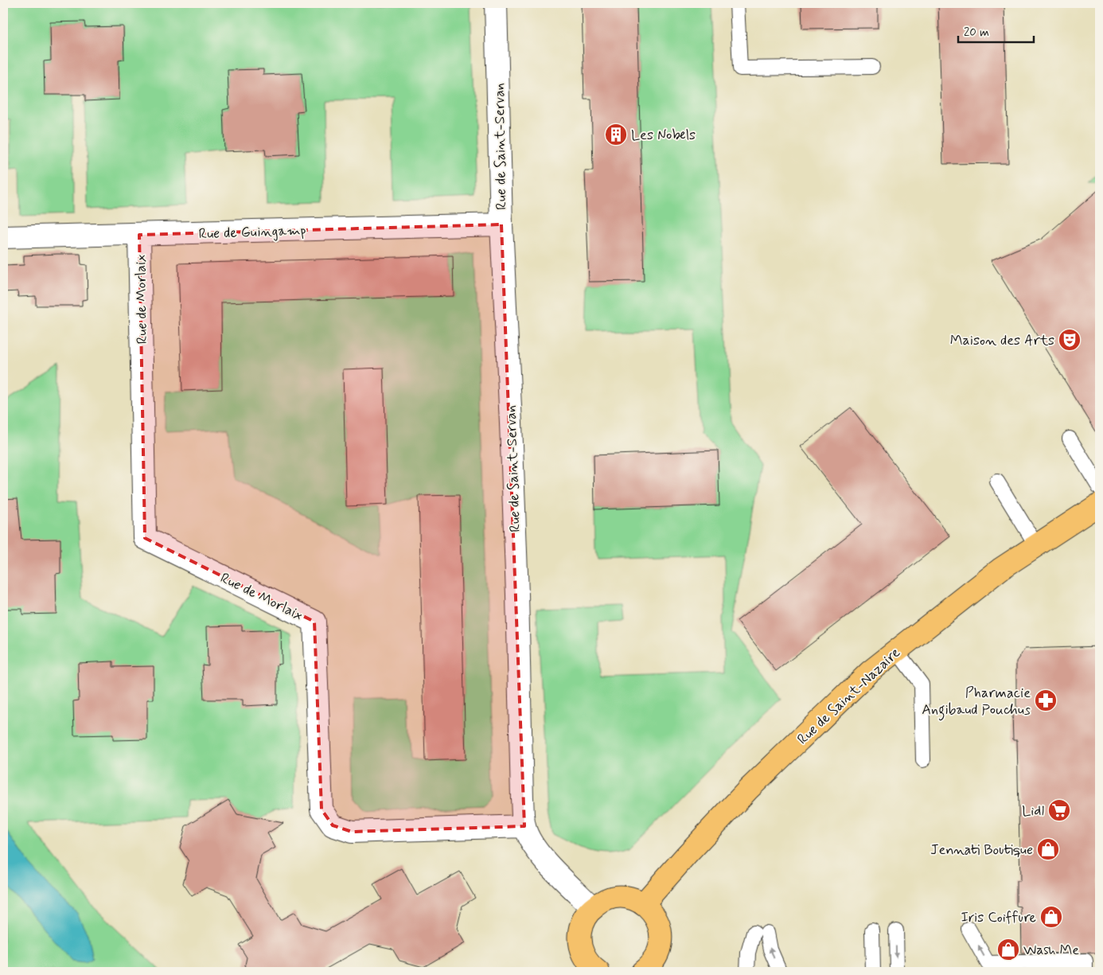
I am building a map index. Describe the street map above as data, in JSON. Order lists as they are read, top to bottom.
{
  "streets": {
    "main road": ["Rue de Saint-Nazaire"],
    "street": ["Rue de Saint-Servan", "Rue de Guingamp", "Rue de Morlaix"]
  },
  "crossings": [
    ["Rue de Saint-Servan", "Rue de Guingamp"],
    ["Rue de Saint-Servan", "Rue de Morlaix"],
    ["Rue de Guingamp", "Rue de Morlaix"]
  ],
  "places": {
    "building": ["Les Nobels"],
    "theatre": ["Maison des Arts"],
    "pharmacy": ["Pharmacie Angibaud Pouchus"],
    "supermarket": ["Lidl"],
    "shop": ["Jennati Boutique", "Iris Coiffure", "Wash Me"]
  },
  "scale_bar": "20 m"
}
